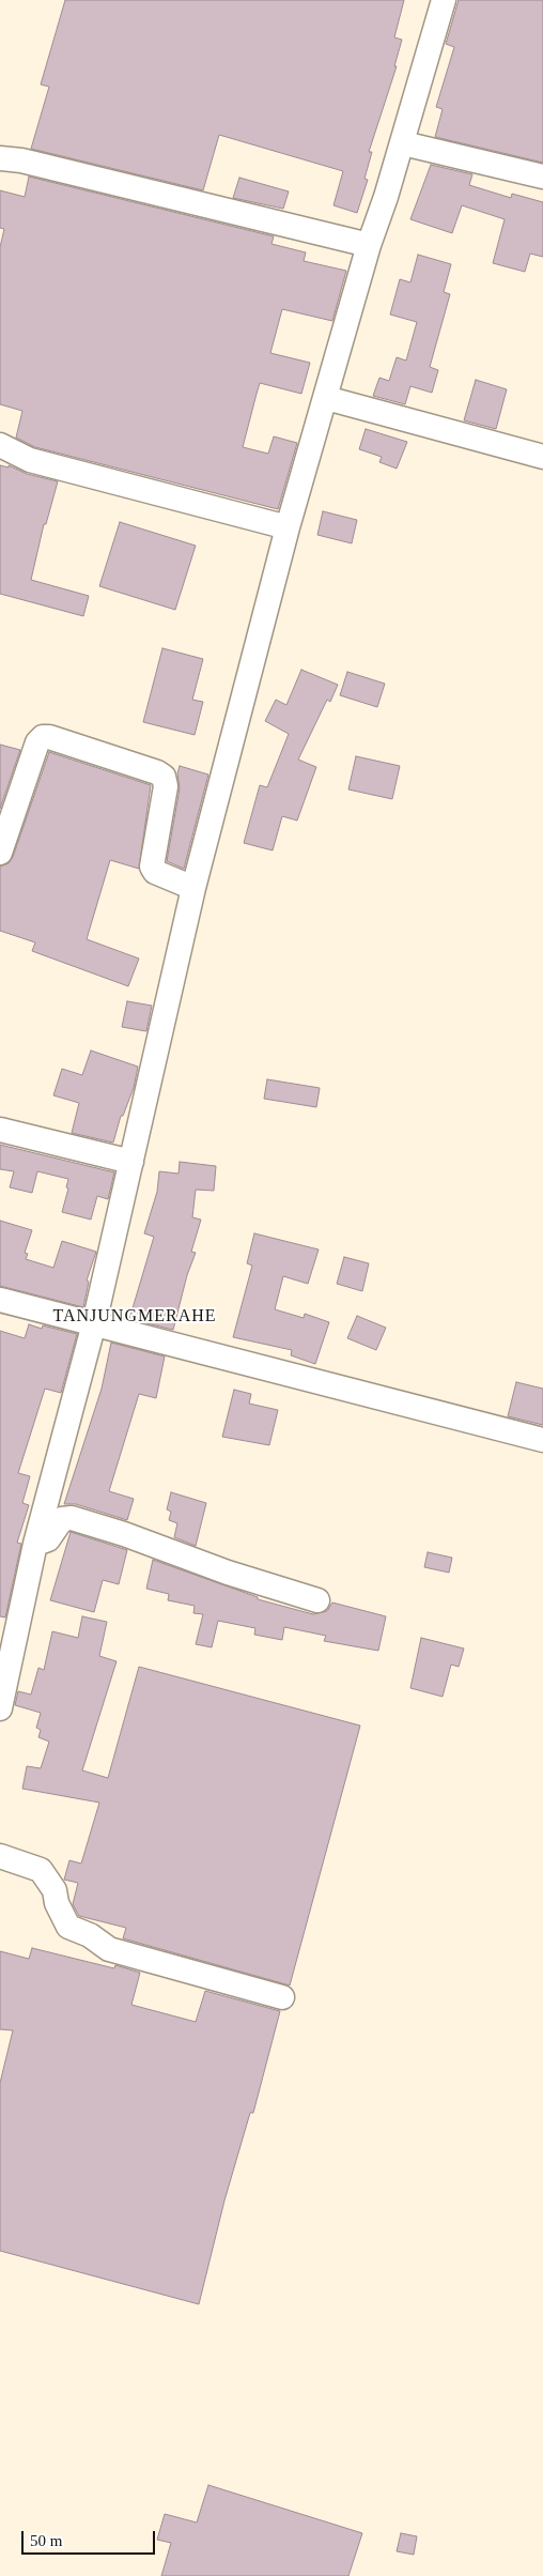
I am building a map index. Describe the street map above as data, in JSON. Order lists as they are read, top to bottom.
{
  "districts": ["TANJUNGMERAHE"],
  "scale_bar": "50 m"
}
